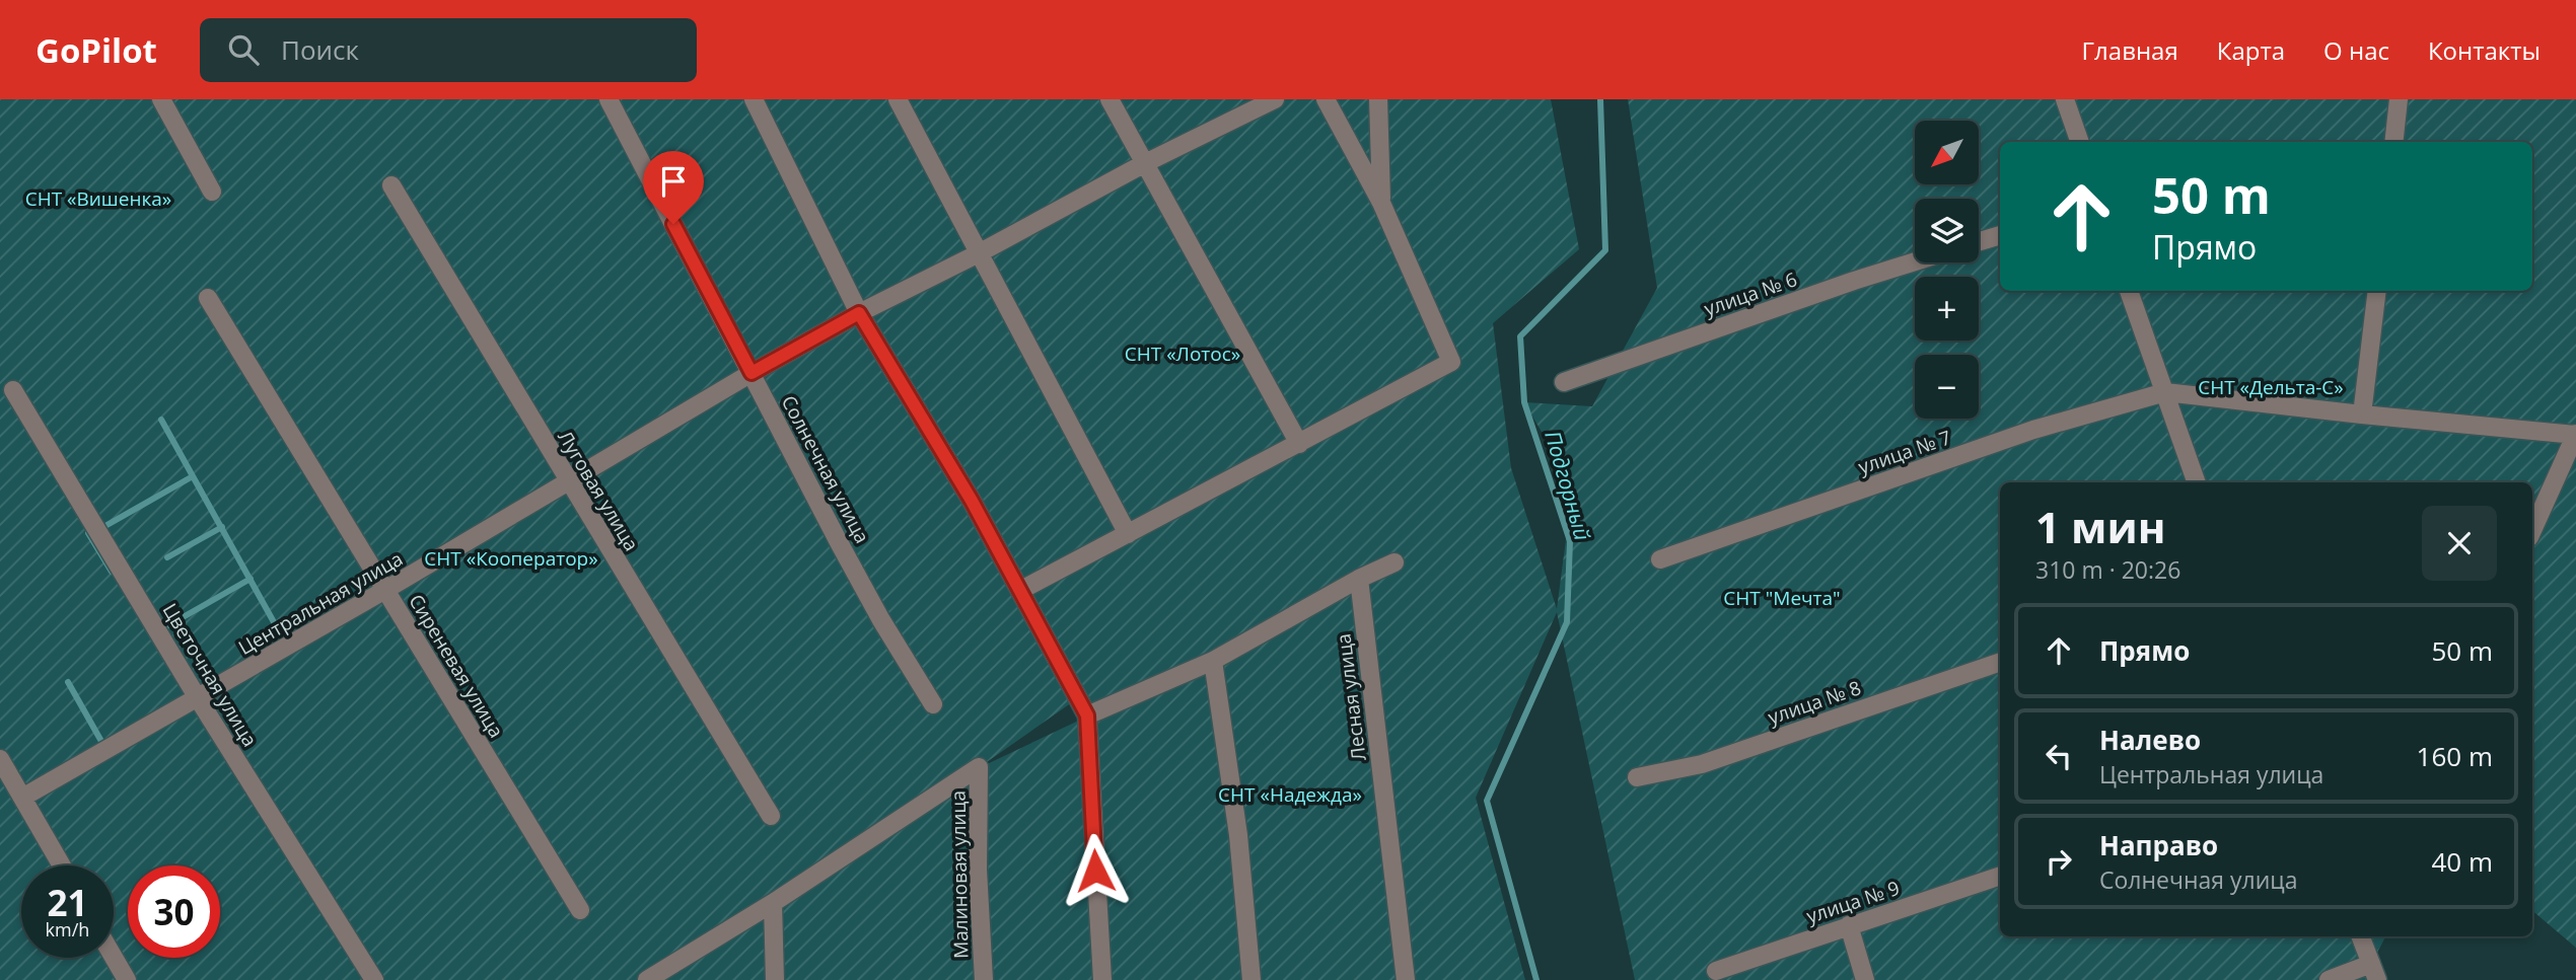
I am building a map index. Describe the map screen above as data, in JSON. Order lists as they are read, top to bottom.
{
  "streets": {
    "street": [
      "улица № 6",
      "улица № 7",
      "Солнечная улица",
      "Луговая улица",
      "Центральная улица",
      "Сиреневая улица",
      "Цветочная улица",
      "Лесная улица",
      "улица № 8",
      "Малиновая улица",
      "улица № 9"
    ]
  },
  "crossings": [
    ["Солнечная улица", "Центральная улица"],
    ["Луговая улица", "Центральная улица"],
    ["Центральная улица", "Сиреневая улица"],
    ["Центральная улица", "Цветочная улица"]
  ],
  "water": ["Подгорный"],
  "parks": [
    "СНТ «Вишенка»",
    "СНТ «Лотос»",
    "СНТ «Дельта-С»",
    "СНТ «Кооператор»",
    "СНТ \"Мечта\"",
    "СНТ «Надежда»"
  ],
  "north": "bottom left",
  "page": {
    "header": "GoPilot",
    "search": "Поиск",
    "nav": [
      "Главная",
      "Карта",
      "О нас",
      "Контакты"
    ],
    "map_buttons": ["+", "−"],
    "turn": ["50 m", "Прямо"],
    "heading": ["1 мин", "310 m · 20:26"],
    "list": [
      {
        "name": "Прямо",
        "value": "50 m"
      },
      {
        "name": "Налево",
        "note": "Центральная улица",
        "value": "160 m"
      },
      {
        "name": "Направо",
        "note": "Солнечная улица",
        "value": "40 m"
      }
    ],
    "speed": "21 km/h",
    "limit": "30"
  }
}
